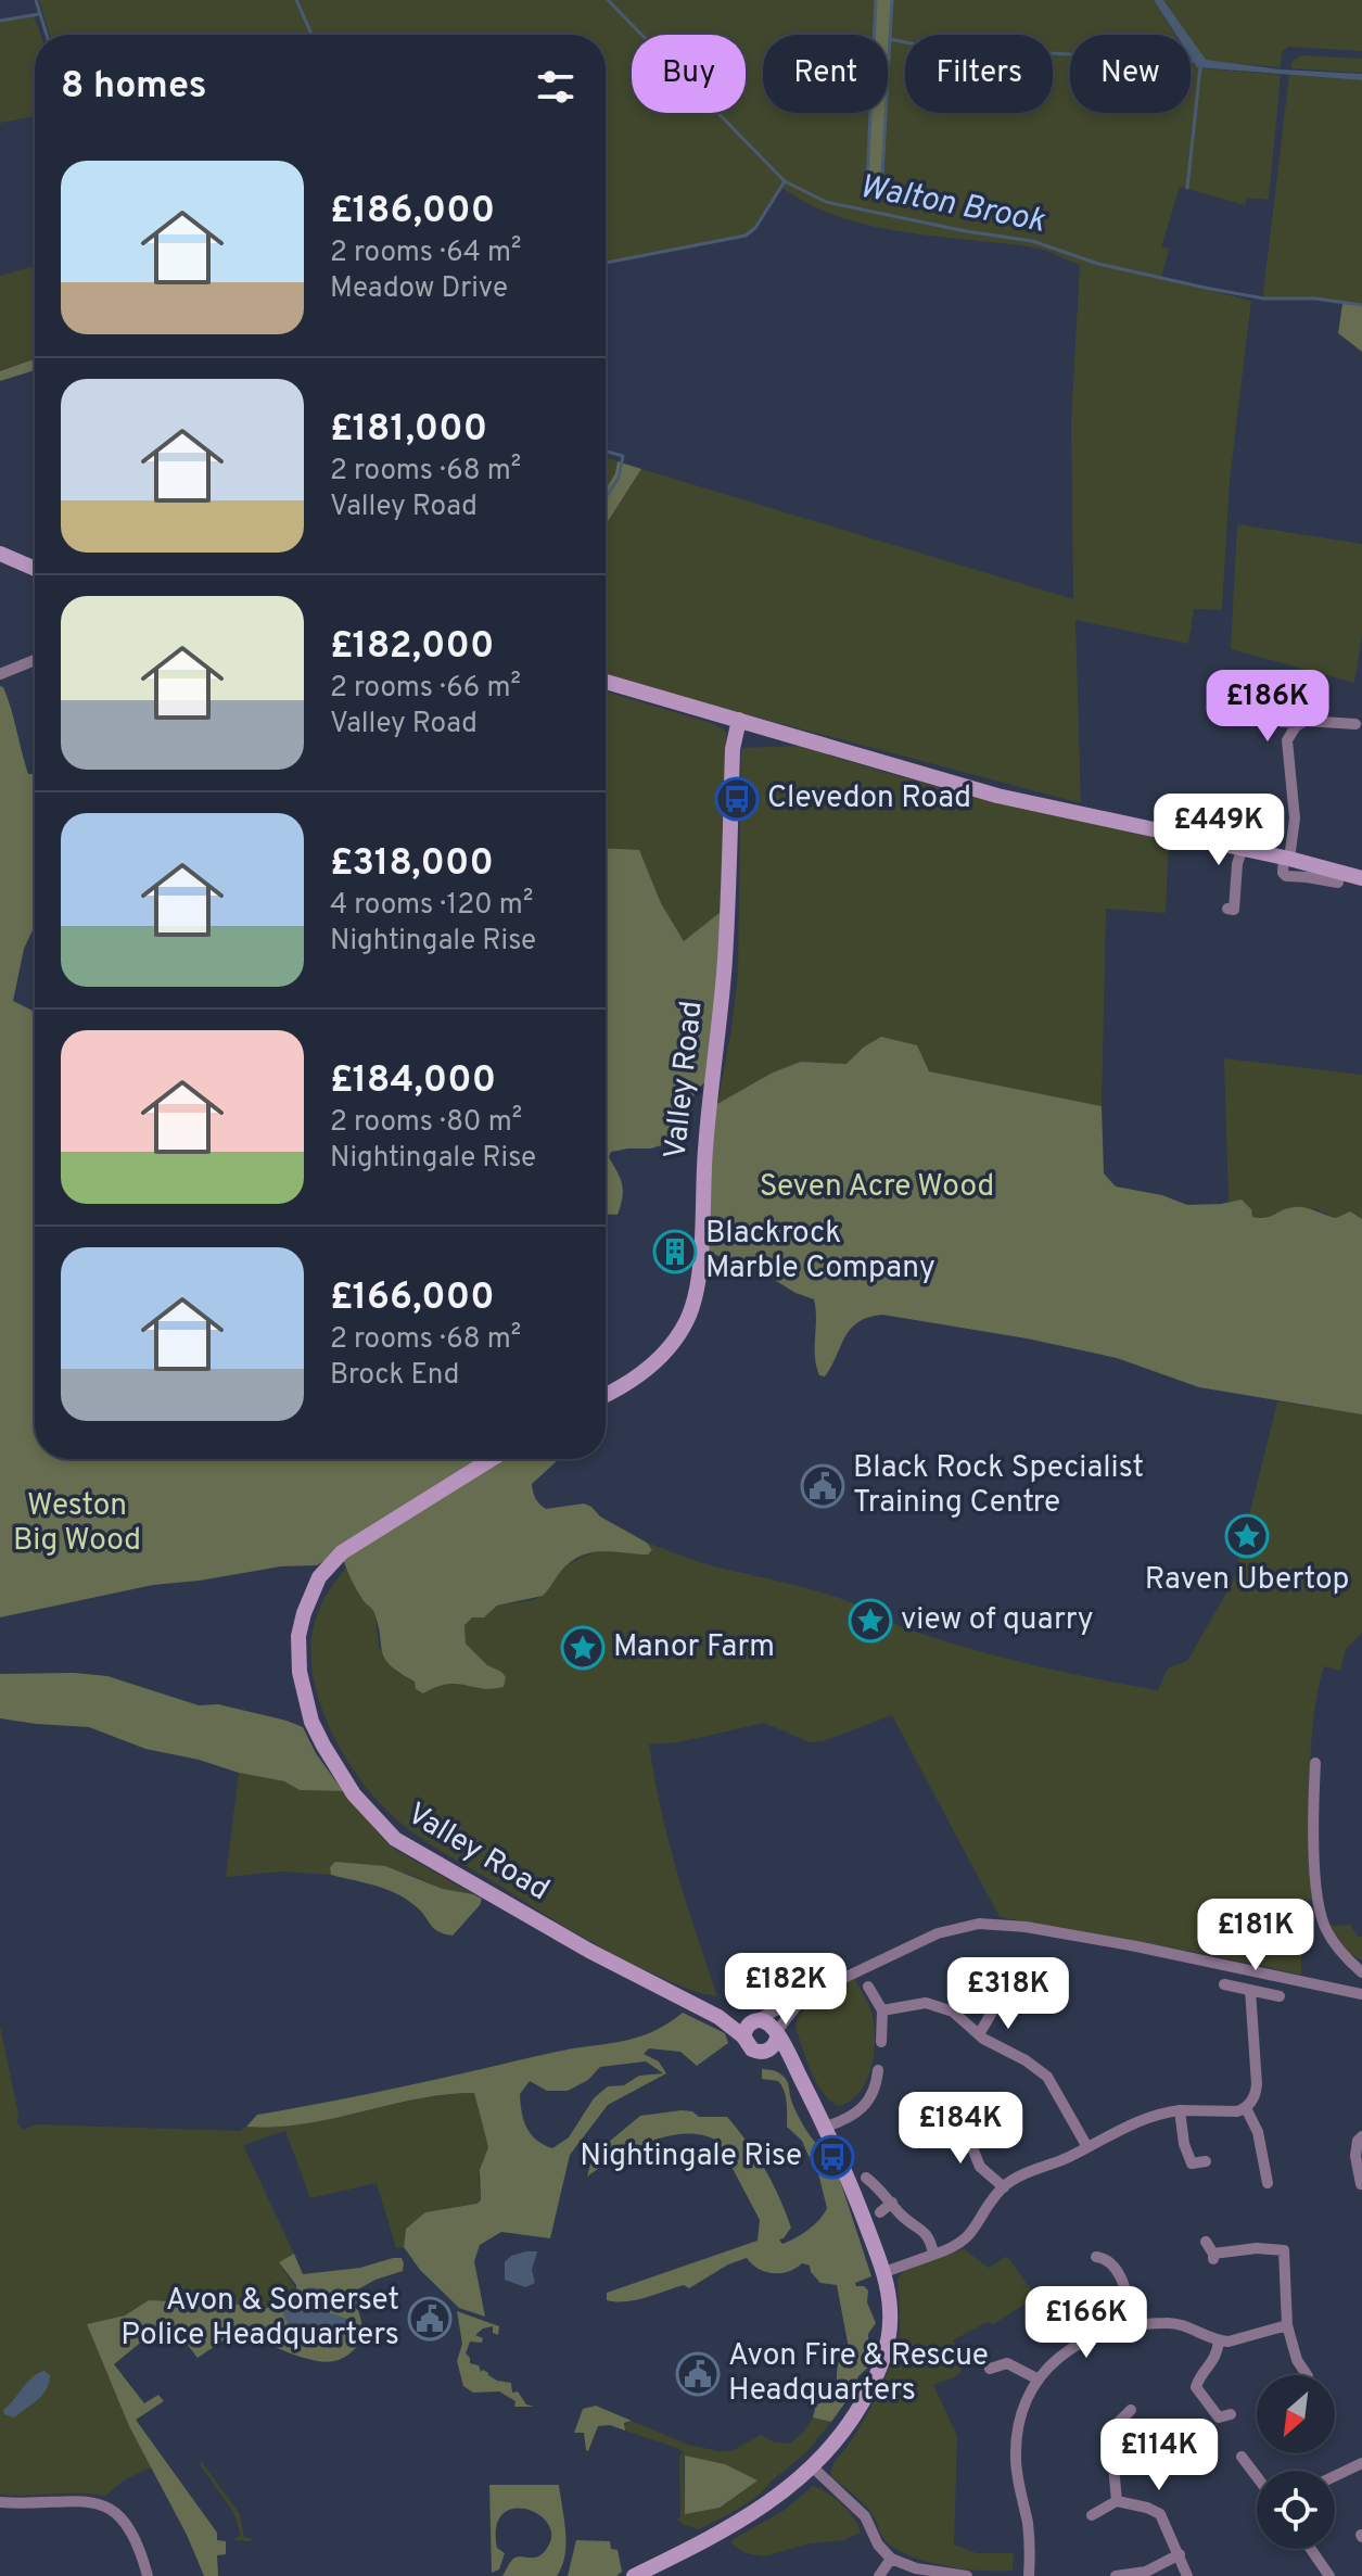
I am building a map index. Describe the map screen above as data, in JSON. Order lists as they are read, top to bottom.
{
  "streets": {
    "street": ["Valley Road"]
  },
  "water": ["Walton Brook"],
  "parks": ["Seven Acre Wood", "Weston Big Wood"],
  "places": {
    "bus stop": ["Clevedon Road", "Nightingale Rise"],
    "building": ["Blackrock Marble Company"],
    "public building": ["Black Rock Specialist Training Centre", "Avon & Somerset Police Headquarters", "Avon Fire & Rescue Headquarters"],
    "place": ["Raven Ubertop", "view of quarry", "Manor Farm"]
  },
  "north": "bottom left",
  "page": {
    "chip": [
      "Buy",
      "Rent",
      "Filters",
      "New"
    ],
    "heading": "8 homes",
    "list": [
      {
        "name": "£186,000",
        "note": "2 rooms · 64 m² · Meadow Drive"
      },
      {
        "name": "£181,000",
        "note": "2 rooms · 68 m² · Valley Road"
      },
      {
        "name": "£182,000",
        "note": "2 rooms · 66 m² · Valley Road"
      },
      {
        "name": "£318,000",
        "note": "4 rooms · 120 m² · Nightingale Rise"
      },
      {
        "name": "£184,000",
        "note": "2 rooms · 80 m² · Nightingale Rise"
      },
      {
        "name": "£166,000",
        "note": "2 rooms · 68 m² · Brock End"
      }
    ],
    "price": [
      "£186K",
      "£449K",
      "£181K",
      "£182K",
      "£318K",
      "£184K",
      "£166K",
      "£114K"
    ]
  }
}
